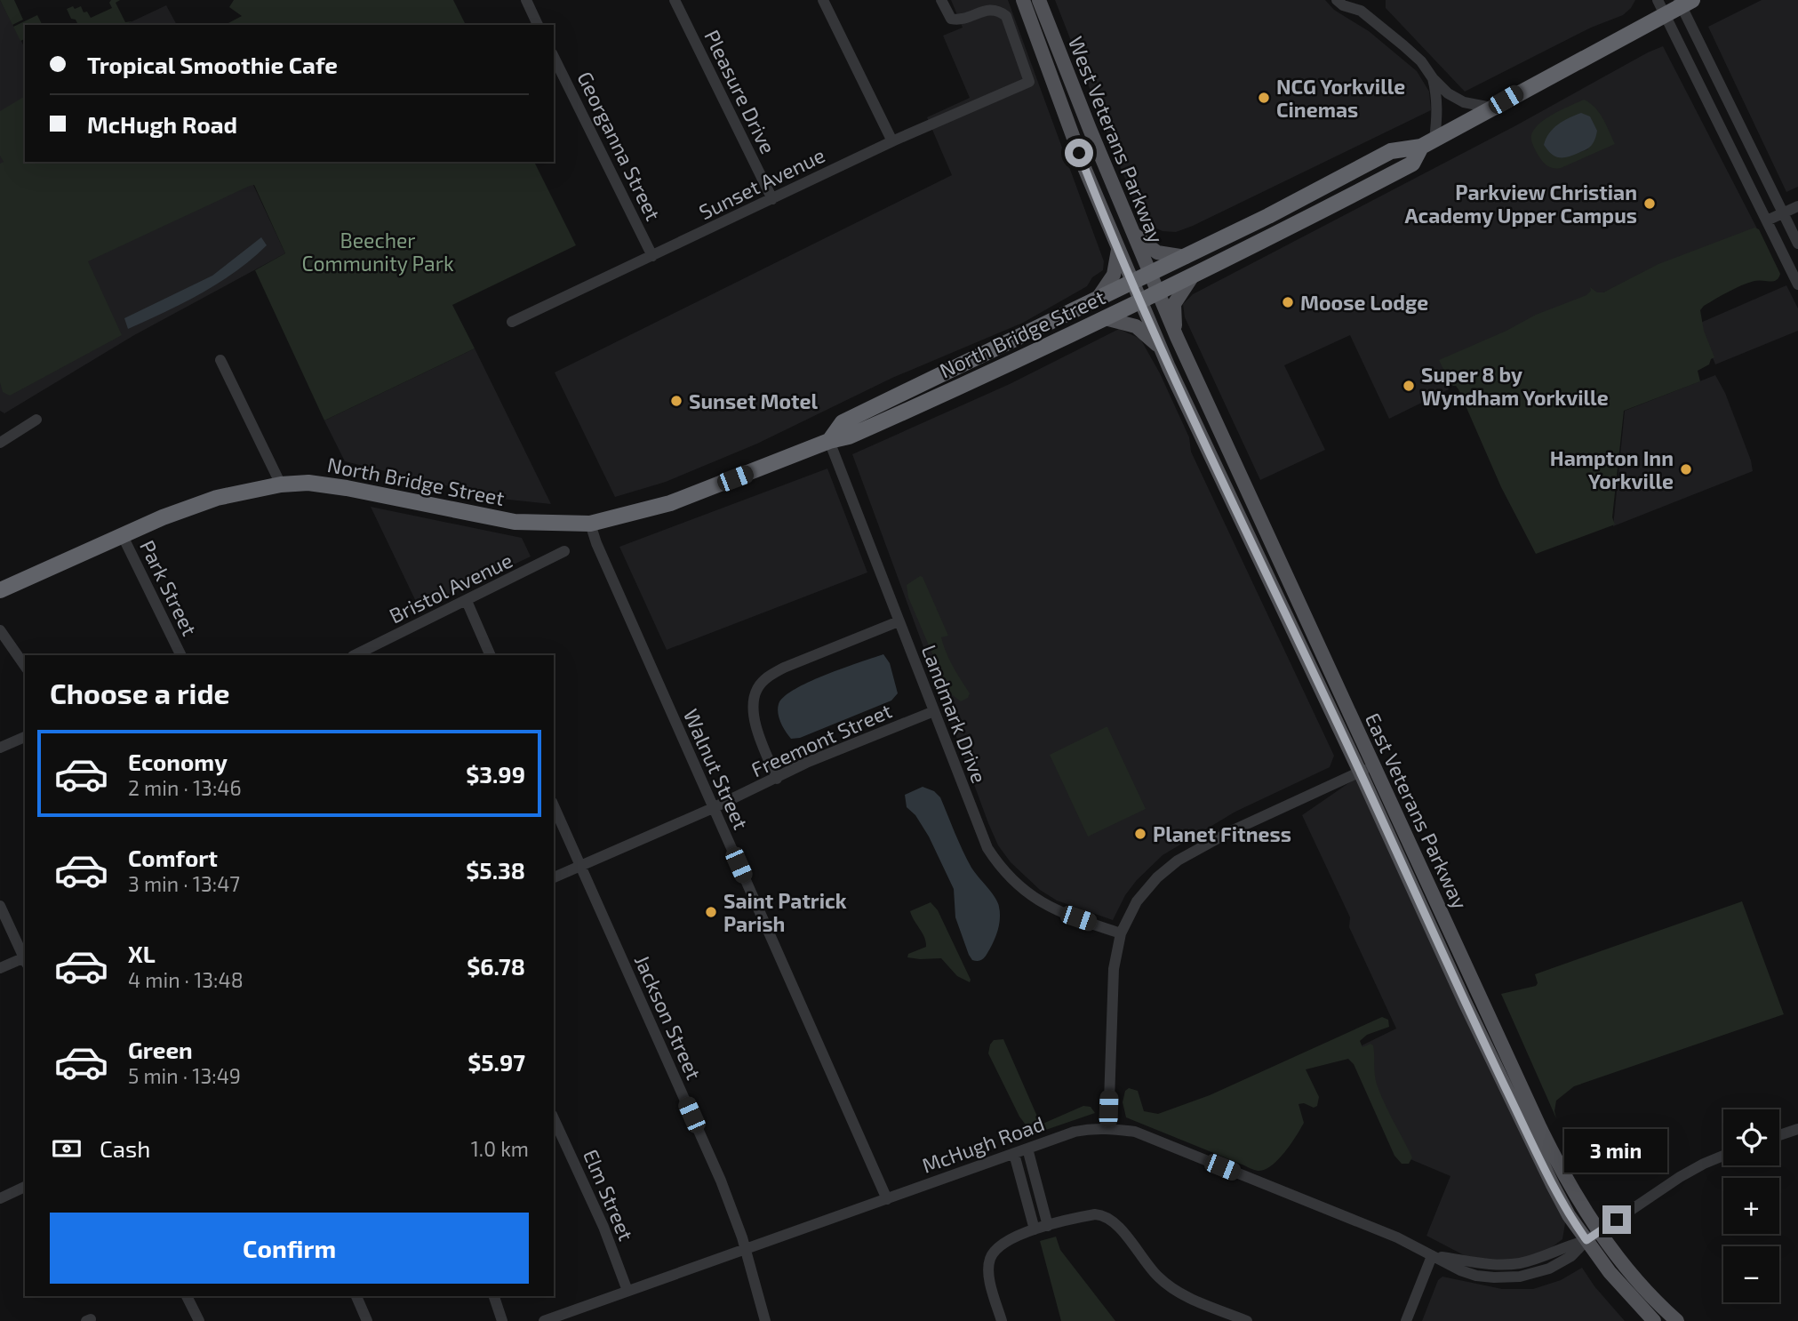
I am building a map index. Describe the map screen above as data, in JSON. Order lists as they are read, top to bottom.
{
  "streets": {
    "highway": ["North Bridge Street"],
    "main road": ["West Veterans Parkway", "East Veterans Parkway"],
    "street": [
      "Pleasure Drive",
      "Georganna Street",
      "Sunset Avenue",
      "Park Street",
      "Bristol Avenue",
      "Landmark Drive",
      "Freemont Street",
      "Walnut Street",
      "Jackson Street",
      "McHugh Road",
      "Elm Street"
    ]
  },
  "crossings": [
    ["Pleasure Drive", "Sunset Avenue"],
    ["West Veterans Parkway", "North Bridge Street"],
    ["West Veterans Parkway", "East Veterans Parkway"],
    ["Georganna Street", "Sunset Avenue"],
    ["North Bridge Street", "Park Street"],
    ["North Bridge Street", "Landmark Drive"],
    ["North Bridge Street", "Walnut Street"],
    ["North Bridge Street", "East Veterans Parkway"],
    ["Landmark Drive", "Freemont Street"],
    ["Freemont Street", "Walnut Street"],
    ["Freemont Street", "Jackson Street"],
    ["Walnut Street", "McHugh Road"],
    ["East Veterans Parkway", "McHugh Road"],
    ["Jackson Street", "McHugh Road"],
    ["McHugh Road", "Elm Street"]
  ],
  "parks": ["Beecher Community Park"],
  "places": [
    "NCG Yorkville Cinemas",
    "Parkview Christian Academy Upper Campus",
    "Moose Lodge",
    "Super 8 by Wyndham Yorkville",
    "Sunset Motel",
    "Hampton Inn Yorkville",
    "Planet Fitness",
    "Saint Patrick Parish"
  ],
  "page": {
    "banner": ["Tropical Smoothie Cafe", "McHugh Road"],
    "heading": "Choose a ride",
    "list": [
      {
        "name": "Economy",
        "note": "2 min · 13:46",
        "value": "$3.99"
      },
      {
        "name": "Comfort",
        "note": "3 min · 13:47",
        "value": "$5.38"
      },
      {
        "name": "XL",
        "note": "4 min · 13:48",
        "value": "$6.78"
      },
      {
        "name": "Green",
        "note": "5 min · 13:49",
        "value": "$5.97"
      }
    ],
    "map_buttons": ["+", "−"],
    "pay": ["Cash", "1.0 km"],
    "bubble": "3 min",
    "buttons": "Confirm"
  }
}
